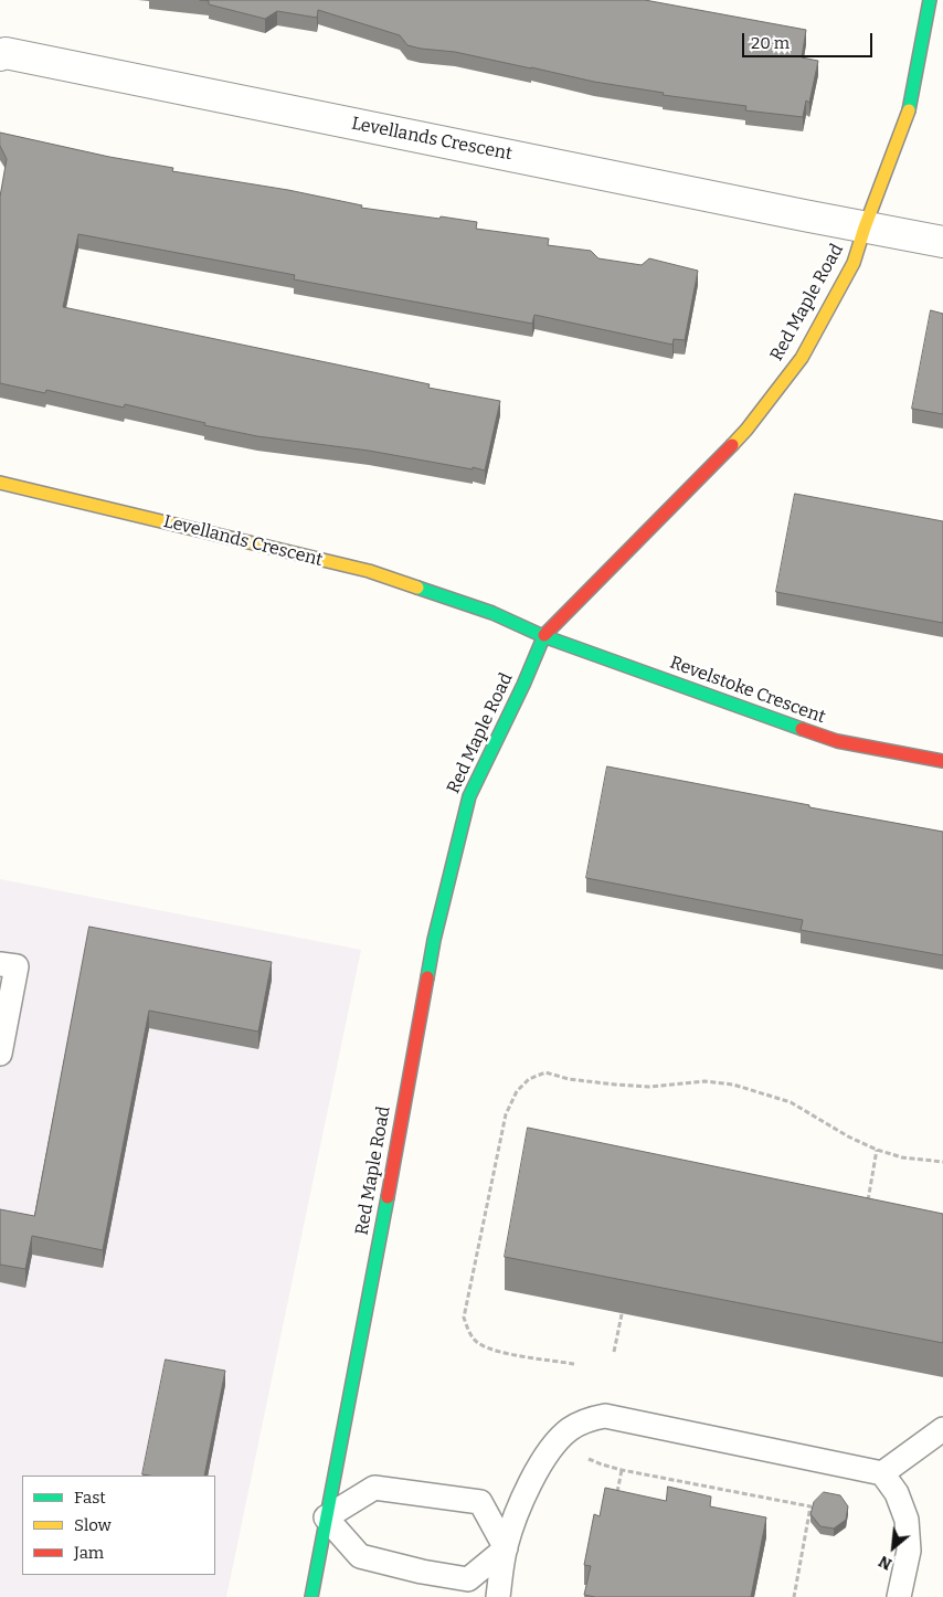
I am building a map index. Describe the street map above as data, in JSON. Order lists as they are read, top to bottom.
{
  "streets": {
    "street": ["Levellands Crescent", "Red Maple Road", "Revelstoke Crescent"]
  },
  "crossings": [
    ["Levellands Crescent", "Red Maple Road"],
    ["Levellands Crescent", "Revelstoke Crescent"],
    ["Red Maple Road", "Revelstoke Crescent"]
  ],
  "legend": ["Fast", "Slow", "Jam"],
  "scale_bar": "20 m",
  "north": "bottom left"
}
